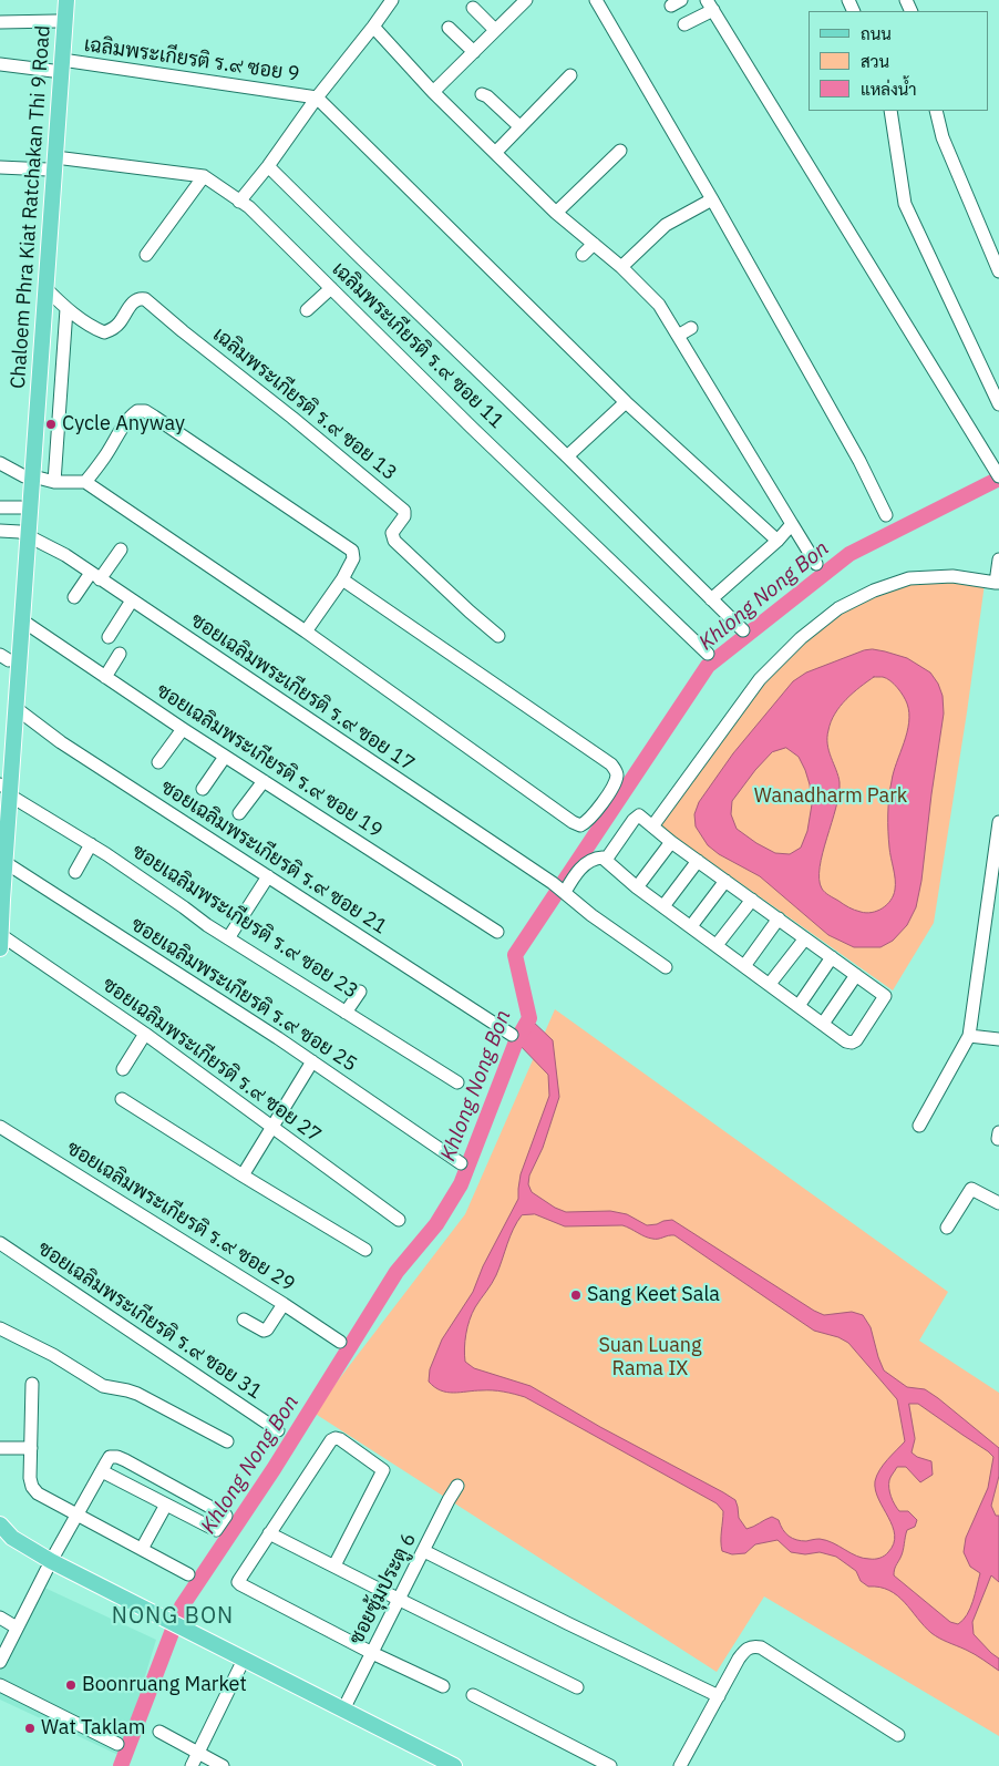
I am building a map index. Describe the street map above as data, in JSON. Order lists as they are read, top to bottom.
{
  "streets": {
    "main road": ["Chaloem Phra Kiat Ratchakan Thi 9 Road"],
    "street": [
      "เฉลิมพระเกียรติ ร.๙ ซอย 9",
      "เฉลิมพระเกียรติ ร.๙ ซอย 11",
      "เฉลิมพระเกียรติ ร.๙ ซอย 13",
      "ซอยเฉลิมพระเกียรติ ร.๙ ซอย 17",
      "ซอยเฉลิมพระเกียรติ ร.๙ ซอย 19",
      "ซอยเฉลิมพระเกียรติ ร.๙ ซอย 21",
      "ซอยเฉลิมพระเกียรติ ร.๙ ซอย 23",
      "ซอยเฉลิมพระเกียรติ ร.๙ ซอย 25",
      "ซอยเฉลิมพระเกียรติ ร.๙ ซอย 27",
      "ซอยเฉลิมพระเกียรติ ร.๙ ซอย 29",
      "ซอยเฉลิมพระเกียรติ ร.๙ ซอย 31",
      "ซอยซุ้มประตู 6"
    ]
  },
  "crossings": [
    ["เฉลิมพระเกียรติ ร.๙ ซอย 9", "Chaloem Phra Kiat Ratchakan Thi 9 Road"],
    ["Chaloem Phra Kiat Ratchakan Thi 9 Road", "เฉลิมพระเกียรติ ร.๙ ซอย 11"],
    ["Chaloem Phra Kiat Ratchakan Thi 9 Road", "เฉลิมพระเกียรติ ร.๙ ซอย 13"],
    ["Chaloem Phra Kiat Ratchakan Thi 9 Road", "ซอยเฉลิมพระเกียรติ ร.๙ ซอย 17"],
    ["Chaloem Phra Kiat Ratchakan Thi 9 Road", "ซอยเฉลิมพระเกียรติ ร.๙ ซอย 19"],
    ["Chaloem Phra Kiat Ratchakan Thi 9 Road", "ซอยเฉลิมพระเกียรติ ร.๙ ซอย 21"],
    ["Chaloem Phra Kiat Ratchakan Thi 9 Road", "ซอยเฉลิมพระเกียรติ ร.๙ ซอย 23"],
    ["Chaloem Phra Kiat Ratchakan Thi 9 Road", "ซอยเฉลิมพระเกียรติ ร.๙ ซอย 25"],
    ["Chaloem Phra Kiat Ratchakan Thi 9 Road", "ซอยเฉลิมพระเกียรติ ร.๙ ซอย 27"]
  ],
  "districts": ["NONG BON"],
  "water": ["Khlong Nong Bon"],
  "parks": ["Wanadharm Park", "Suan Luang Rama IX"],
  "places": [
    "Cycle Anyway",
    "Sang Keet Sala",
    "Boonruang Market",
    "Wat Taklam"
  ],
  "legend": ["ถนน", "สวน", "แหล่งน้ำ"]
}
